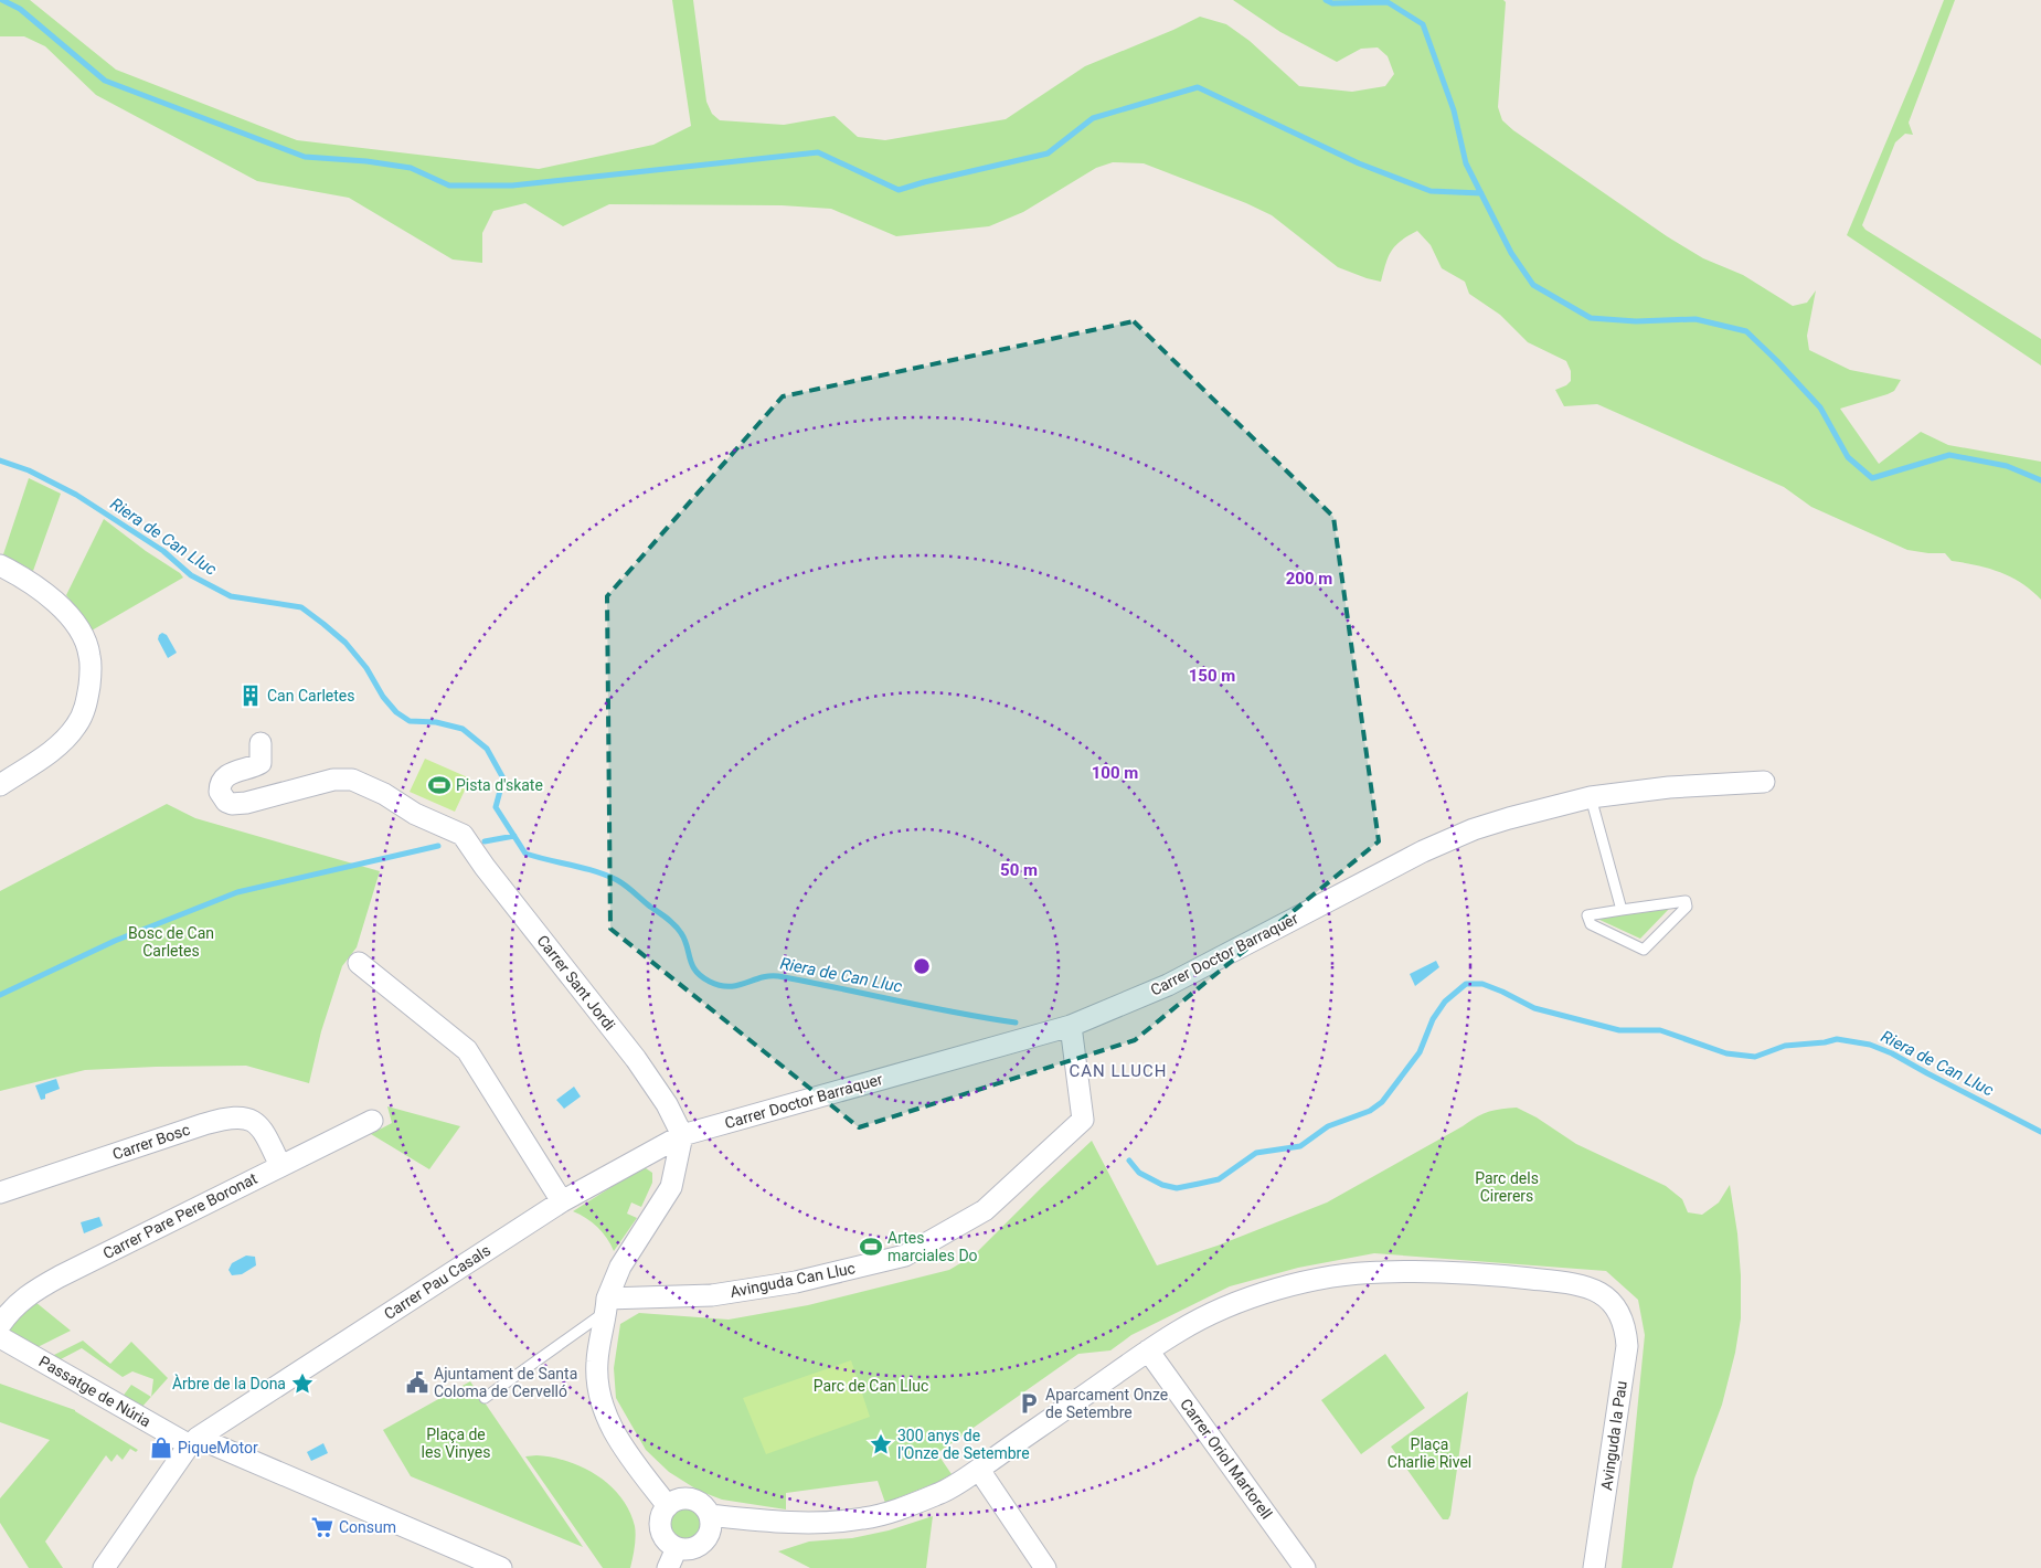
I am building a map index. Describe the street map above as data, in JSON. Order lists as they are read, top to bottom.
{
  "streets": {
    "street": [
      "Carrer Doctor Barraquer",
      "Carrer Sant Jordi",
      "Carrer Bosc",
      "Carrer Pare Pere Boronat",
      "Avinguda Can Lluc",
      "Carrer Pau Casals",
      "Passatge de Núria",
      "Avinguda la Pau",
      "Carrer Oriol Martorell"
    ]
  },
  "crossings": [
    ["Carrer Doctor Barraquer", "Carrer Sant Jordi"],
    ["Carrer Doctor Barraquer", "Avinguda Can Lluc"],
    ["Carrer Doctor Barraquer", "Carrer Pau Casals"],
    ["Carrer Sant Jordi", "Carrer Pau Casals"],
    ["Carrer Bosc", "Carrer Pare Pere Boronat"],
    ["Carrer Pau Casals", "Passatge de Núria"],
    ["Avinguda la Pau", "Carrer Oriol Martorell"]
  ],
  "districts": ["CAN LLUCH"],
  "water": ["Riera de Can Lluc"],
  "parks": [
    "Bosc de Can Carletes",
    "Parc dels Cirerers",
    "Parc de Can Lluc",
    "Plaça de les Vinyes",
    "Plaça Charlie Rivel"
  ],
  "places": {
    "building": ["Can Carletes"],
    "sports": ["Pista d'skate", "Artes marciales Do"],
    "public building": ["Ajuntament de Santa Coloma de Cervelló"],
    "place": ["Àrbre de la Dona", "300 anys de l'Onze de Setembre"],
    "parking": ["Aparcament Onze de Setembre"],
    "shop": ["PiqueMotor"],
    "supermarket": ["Consum"]
  },
  "rings": [
    "200 m",
    "150 m",
    "100 m",
    "50 m"
  ]
}
